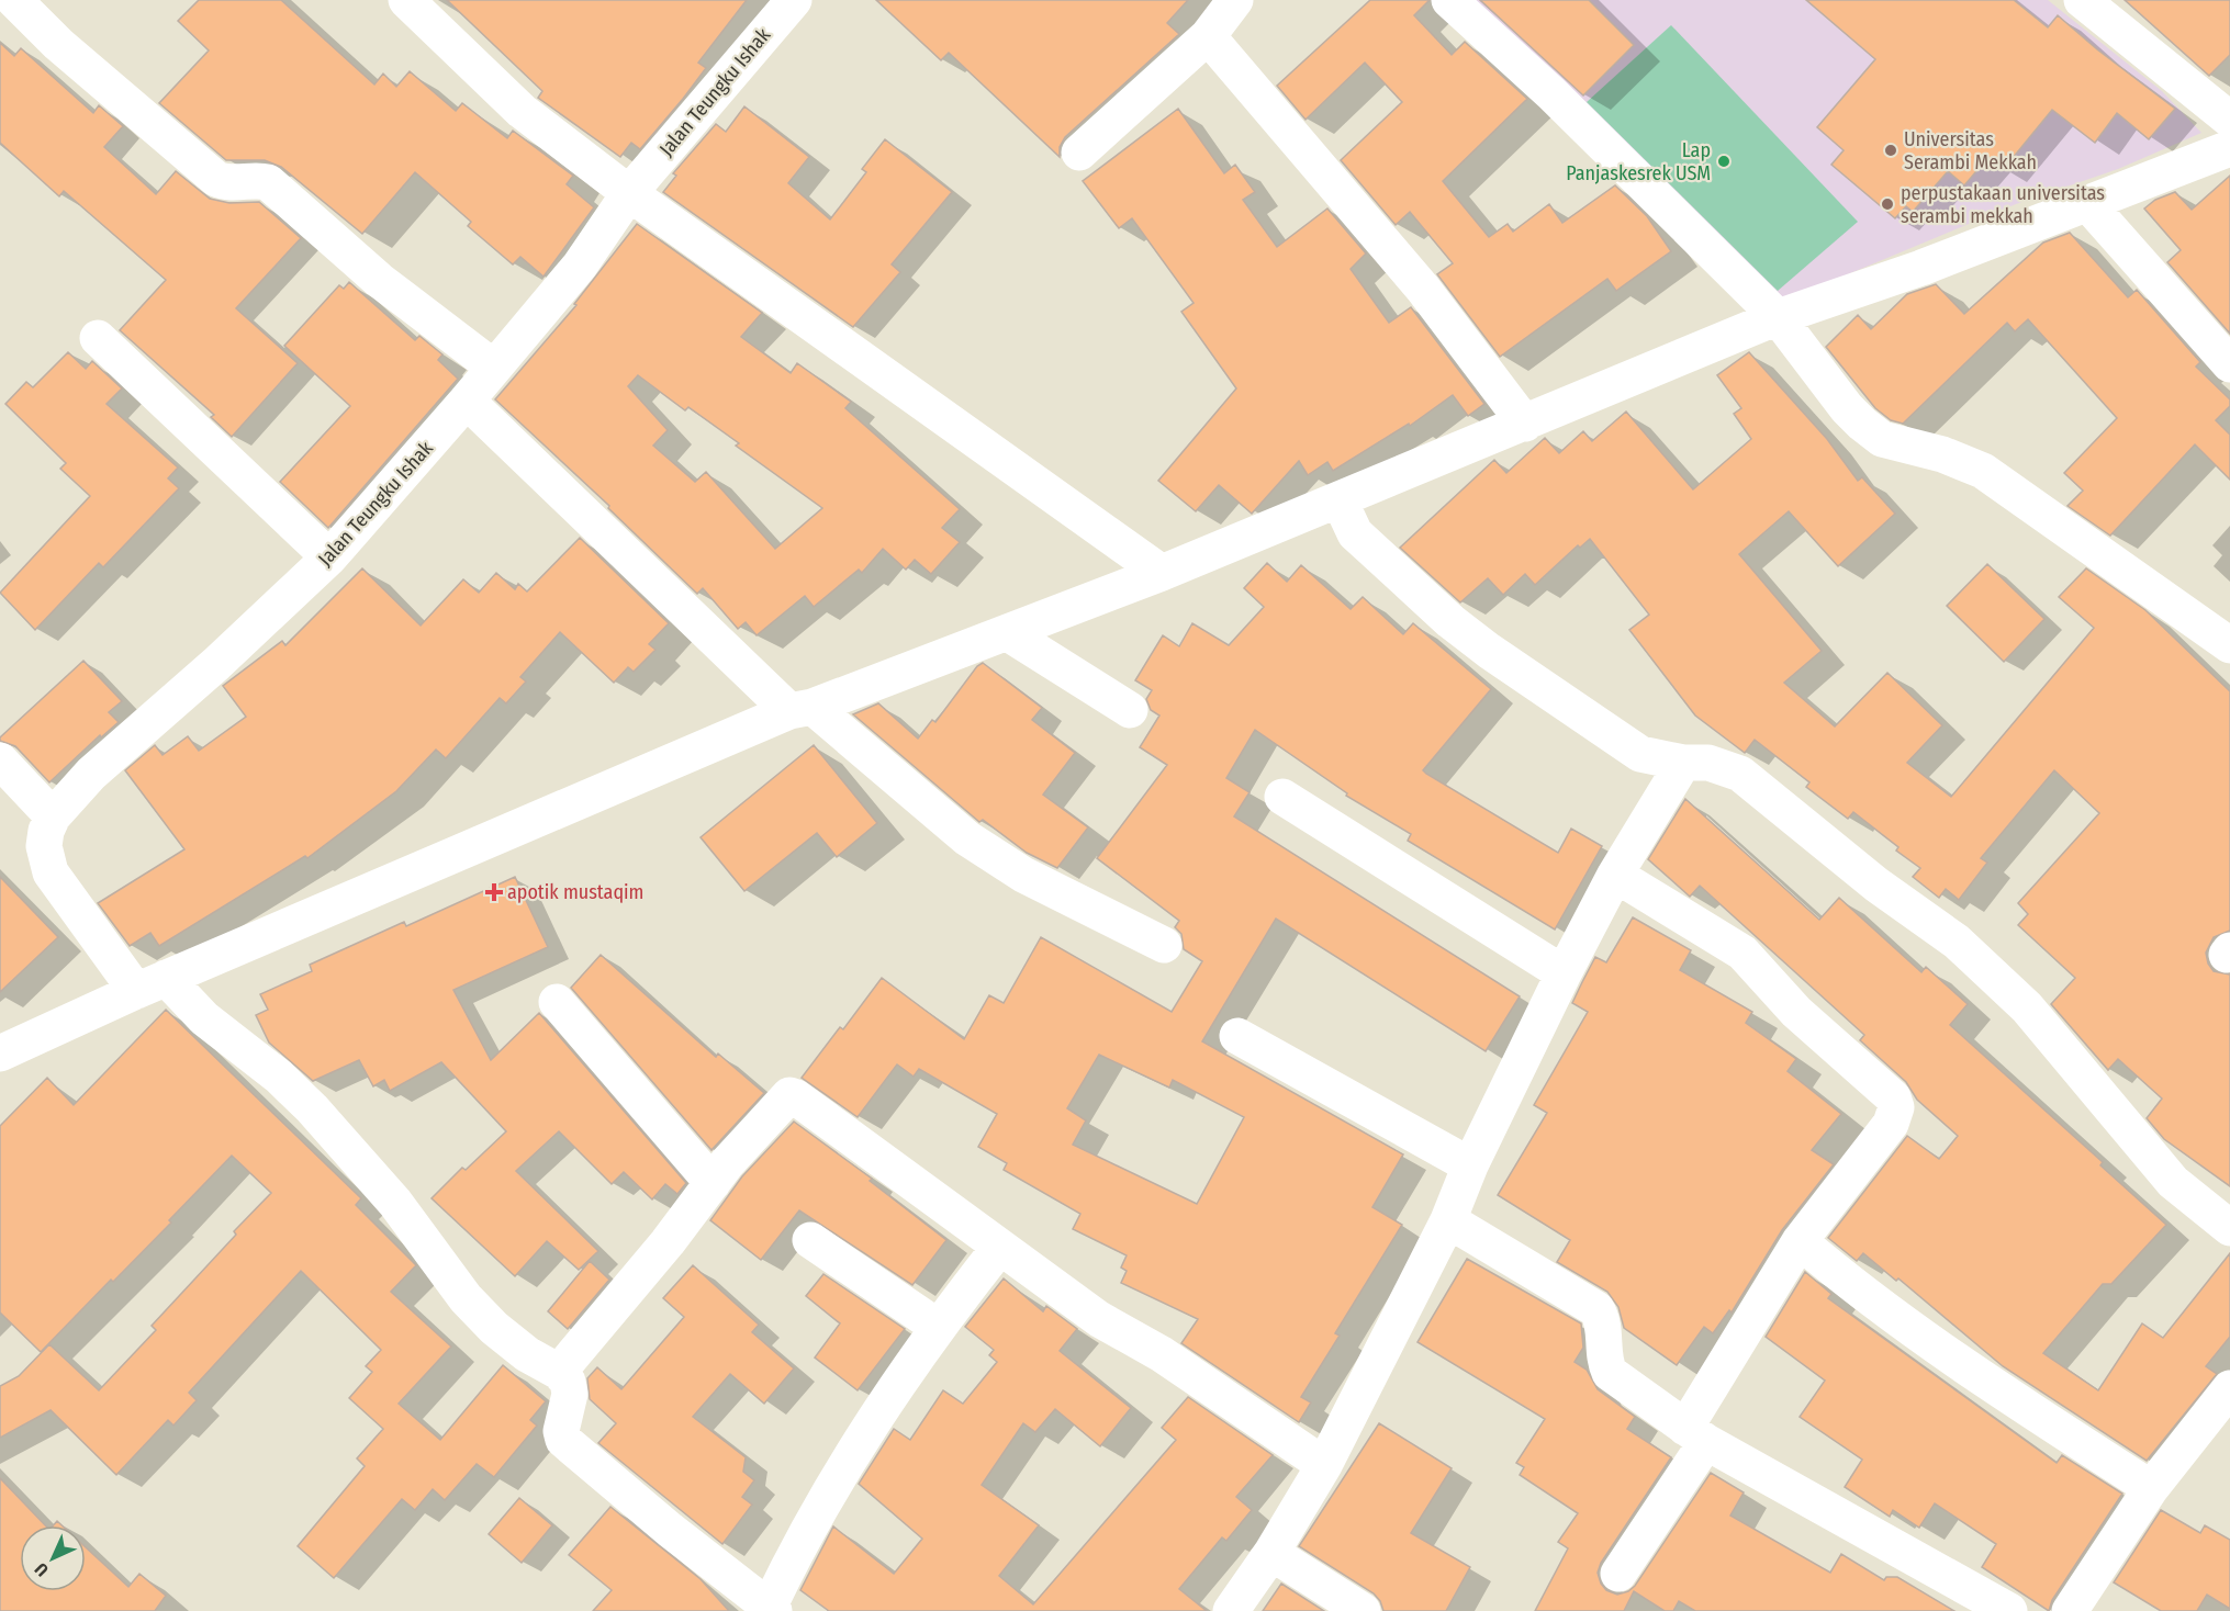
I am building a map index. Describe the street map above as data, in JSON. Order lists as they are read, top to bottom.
{
  "streets": {
    "street": ["Jalan Teungku Ishak"]
  },
  "places": {
    "other": ["Universitas Serambi Mekkah", "Lap Panjaskesrek USM", "perpustakaan universitas serambi mekkah"],
    "health": ["apotik mustaqim"]
  },
  "north": "bottom left"
}
